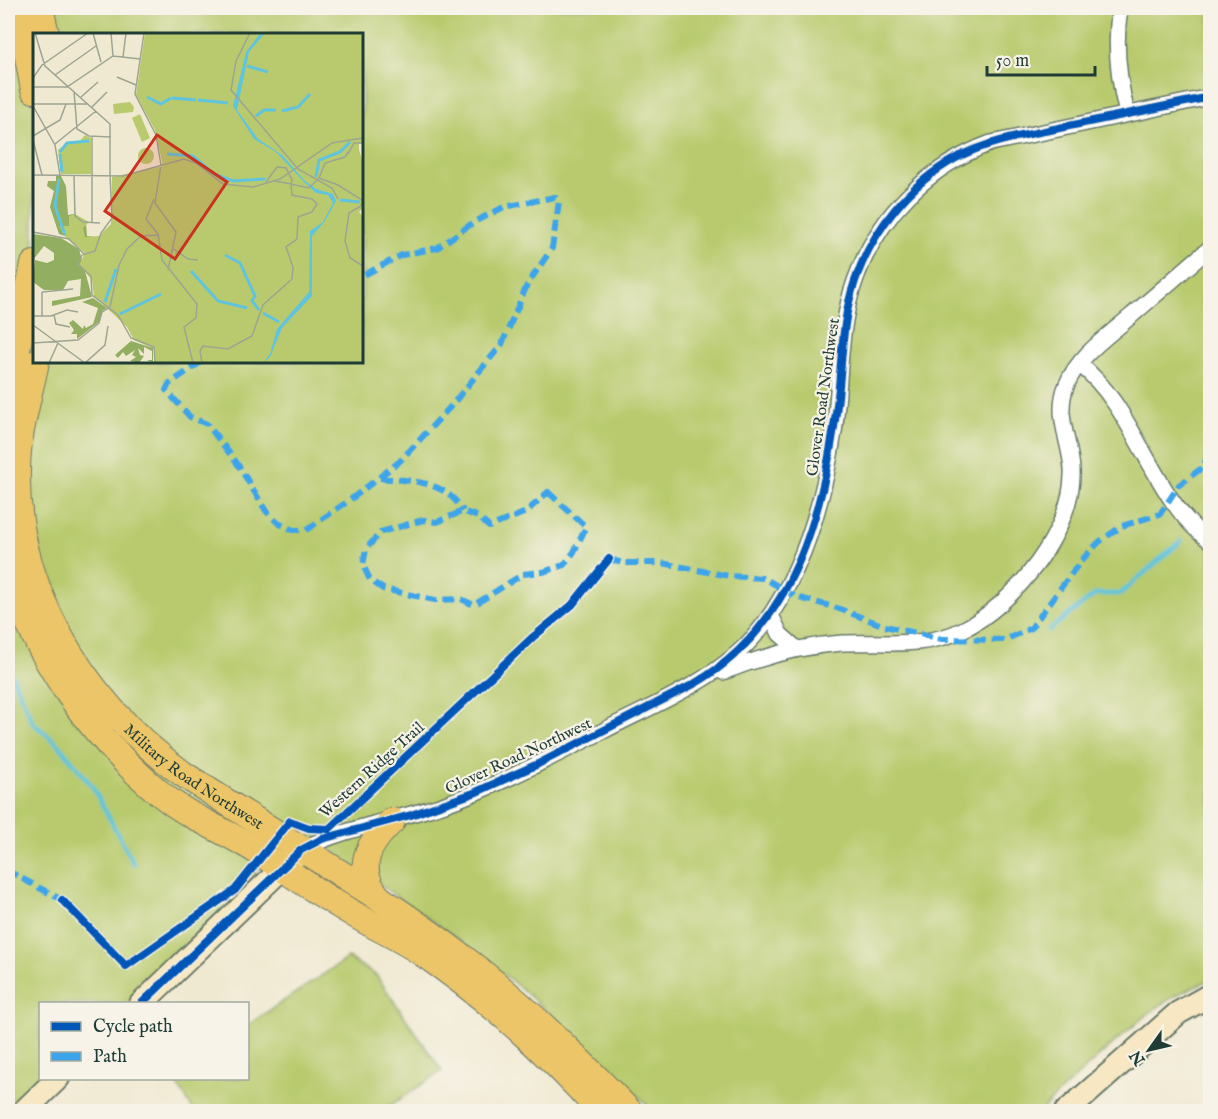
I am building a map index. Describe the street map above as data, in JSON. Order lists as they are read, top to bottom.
{
  "streets": {
    "main road": ["Military Road Northwest"],
    "street": ["Glover Road Northwest"],
    "cycle path": ["Western Ridge Trail"]
  },
  "crossings": [
    ["Glover Road Northwest", "Military Road Northwest"]
  ],
  "legend": ["Cycle path", "Path"],
  "scale_bar": "50 m",
  "north": "bottom left"
}
